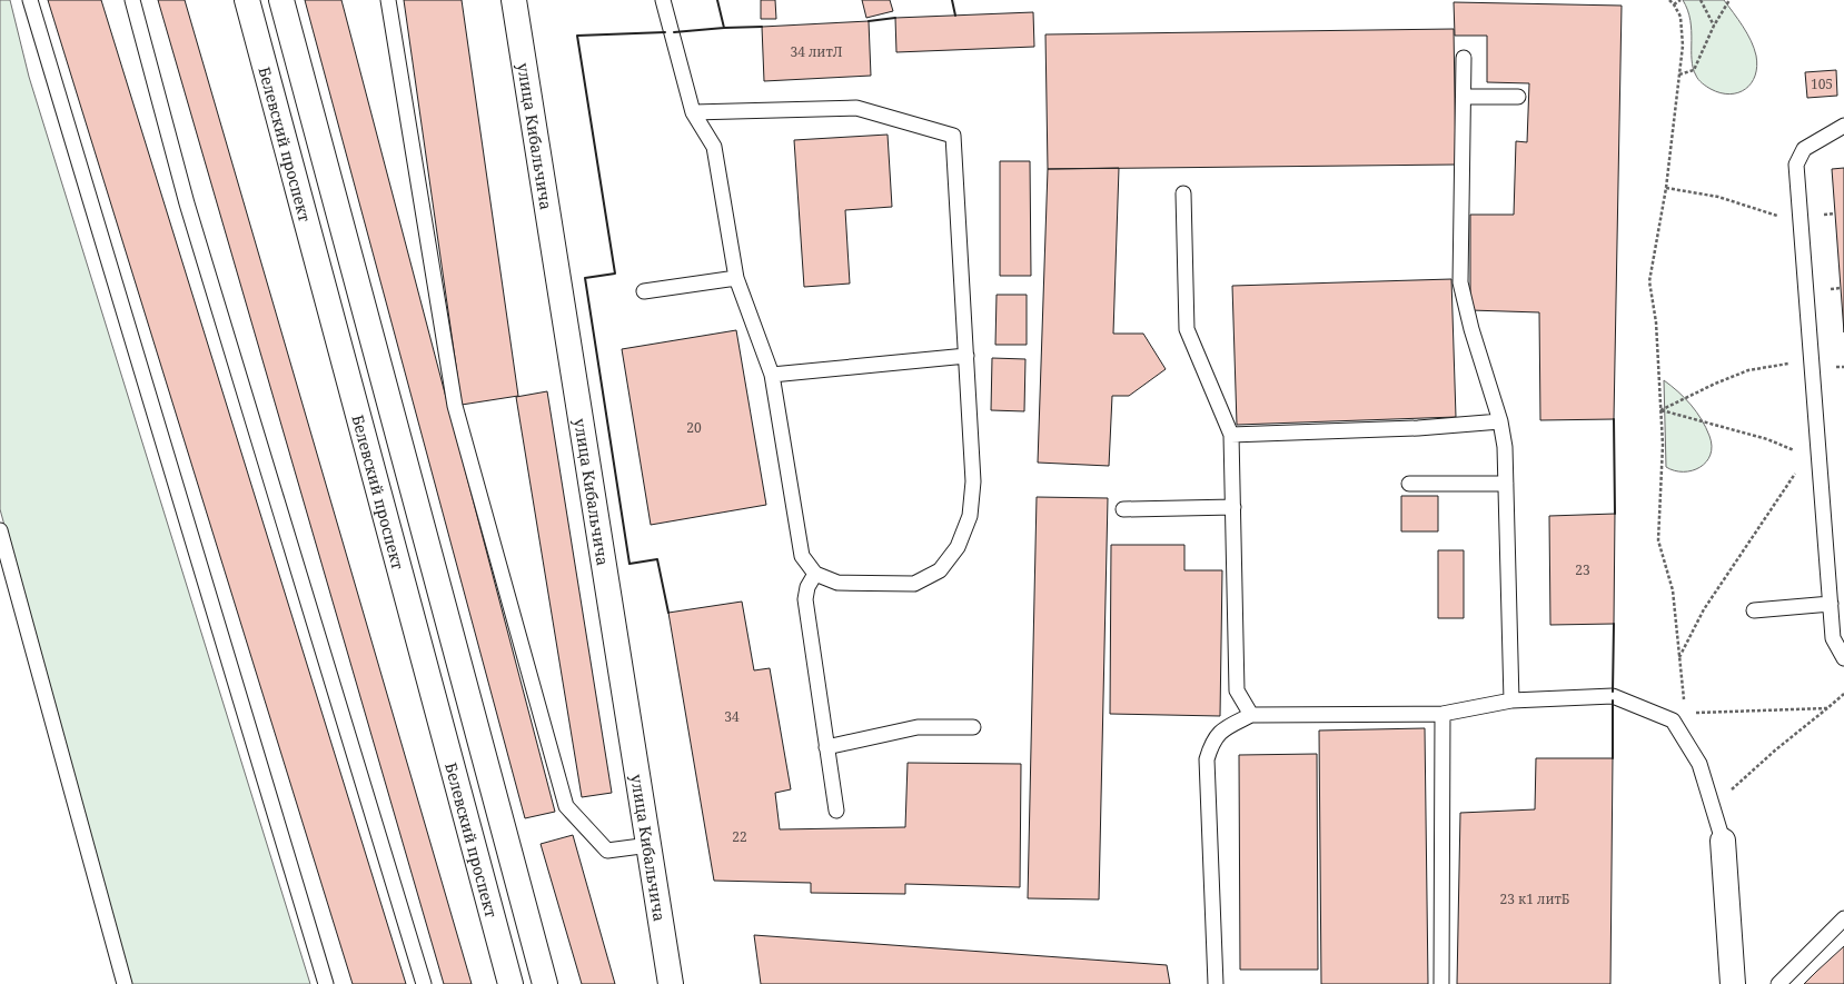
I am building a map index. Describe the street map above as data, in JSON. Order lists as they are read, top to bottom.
{
  "streets": {
    "street": ["улица Кибальчича", "Белевский проспект"]
  },
  "house_numbers": [
    "34 литЛ",
    "105",
    "20",
    "23",
    "34",
    "22",
    "23 к1 литБ"
  ]
}
